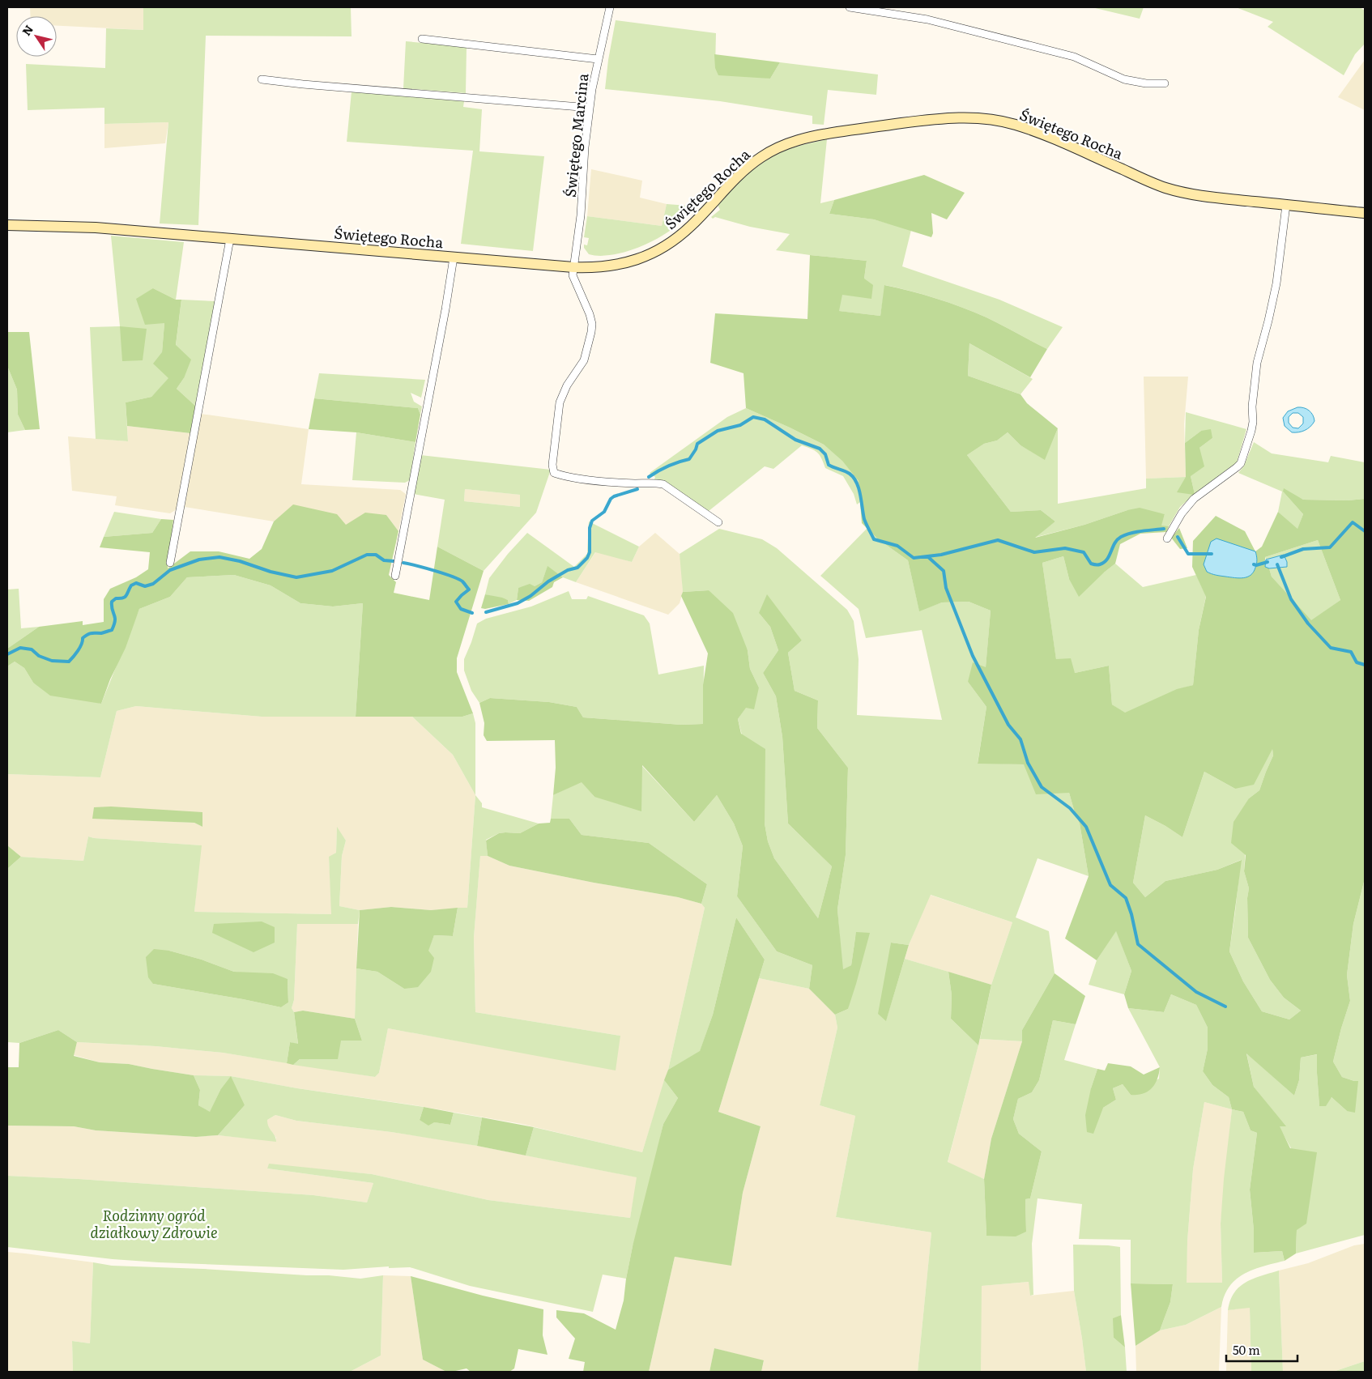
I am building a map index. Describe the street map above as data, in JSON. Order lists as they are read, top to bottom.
{
  "streets": {
    "street": ["Świętego Rocha", "Świętego Marcina"]
  },
  "crossings": [
    ["Świętego Rocha", "Świętego Marcina"]
  ],
  "parks": ["Rodzinny ogród działkowy Zdrowie"],
  "scale_bar": "50 m",
  "north": "top left"
}
